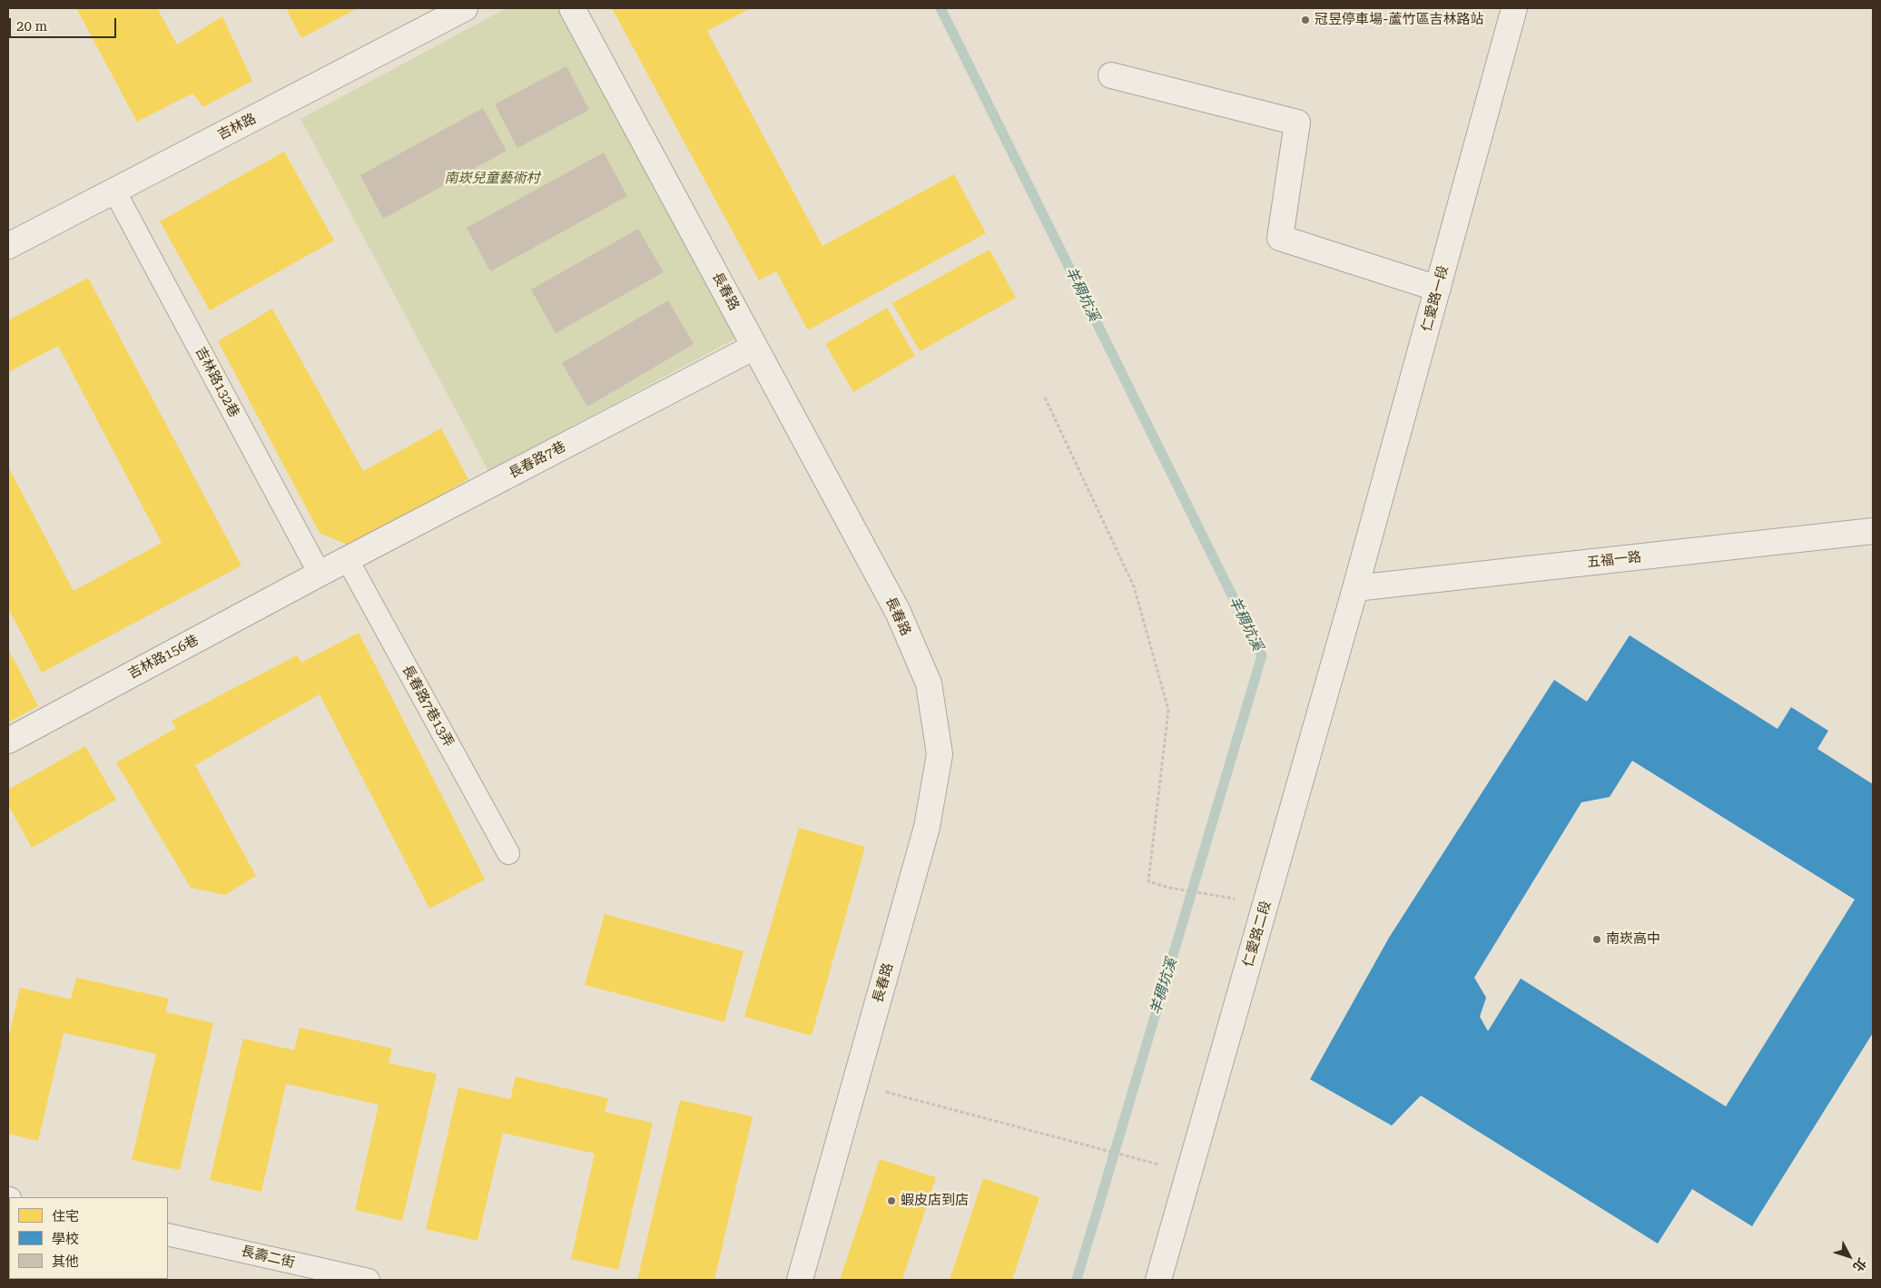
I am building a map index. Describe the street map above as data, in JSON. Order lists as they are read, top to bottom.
{
  "streets": {
    "street": [
      "吉林路",
      "長春路",
      "仁愛路一段",
      "長春路7巷",
      "五福一路",
      "吉林路156巷",
      "仁愛路二段"
    ],
    "lane": ["吉林路132巷", "長春路7巷13弄", "長壽二街"]
  },
  "crossings": [
    ["吉林路", "吉林路132巷"],
    ["長春路", "長春路7巷"],
    ["仁愛路一段", "五福一路"],
    ["仁愛路一段", "仁愛路二段"],
    ["吉林路132巷", "長春路7巷"],
    ["吉林路132巷", "吉林路156巷"],
    ["長春路7巷", "吉林路156巷"],
    ["長春路7巷", "長春路7巷13弄"],
    ["五福一路", "仁愛路二段"]
  ],
  "water": ["羊稠坑溪"],
  "parks": ["南崁兒童藝術村"],
  "places": ["冠昱停車場-蘆竹區吉林路站", "南崁高中", "蝦皮店到店"],
  "legend": ["住宅", "學校", "其他"],
  "scale_bar": "20 m",
  "north": "bottom right"
}
